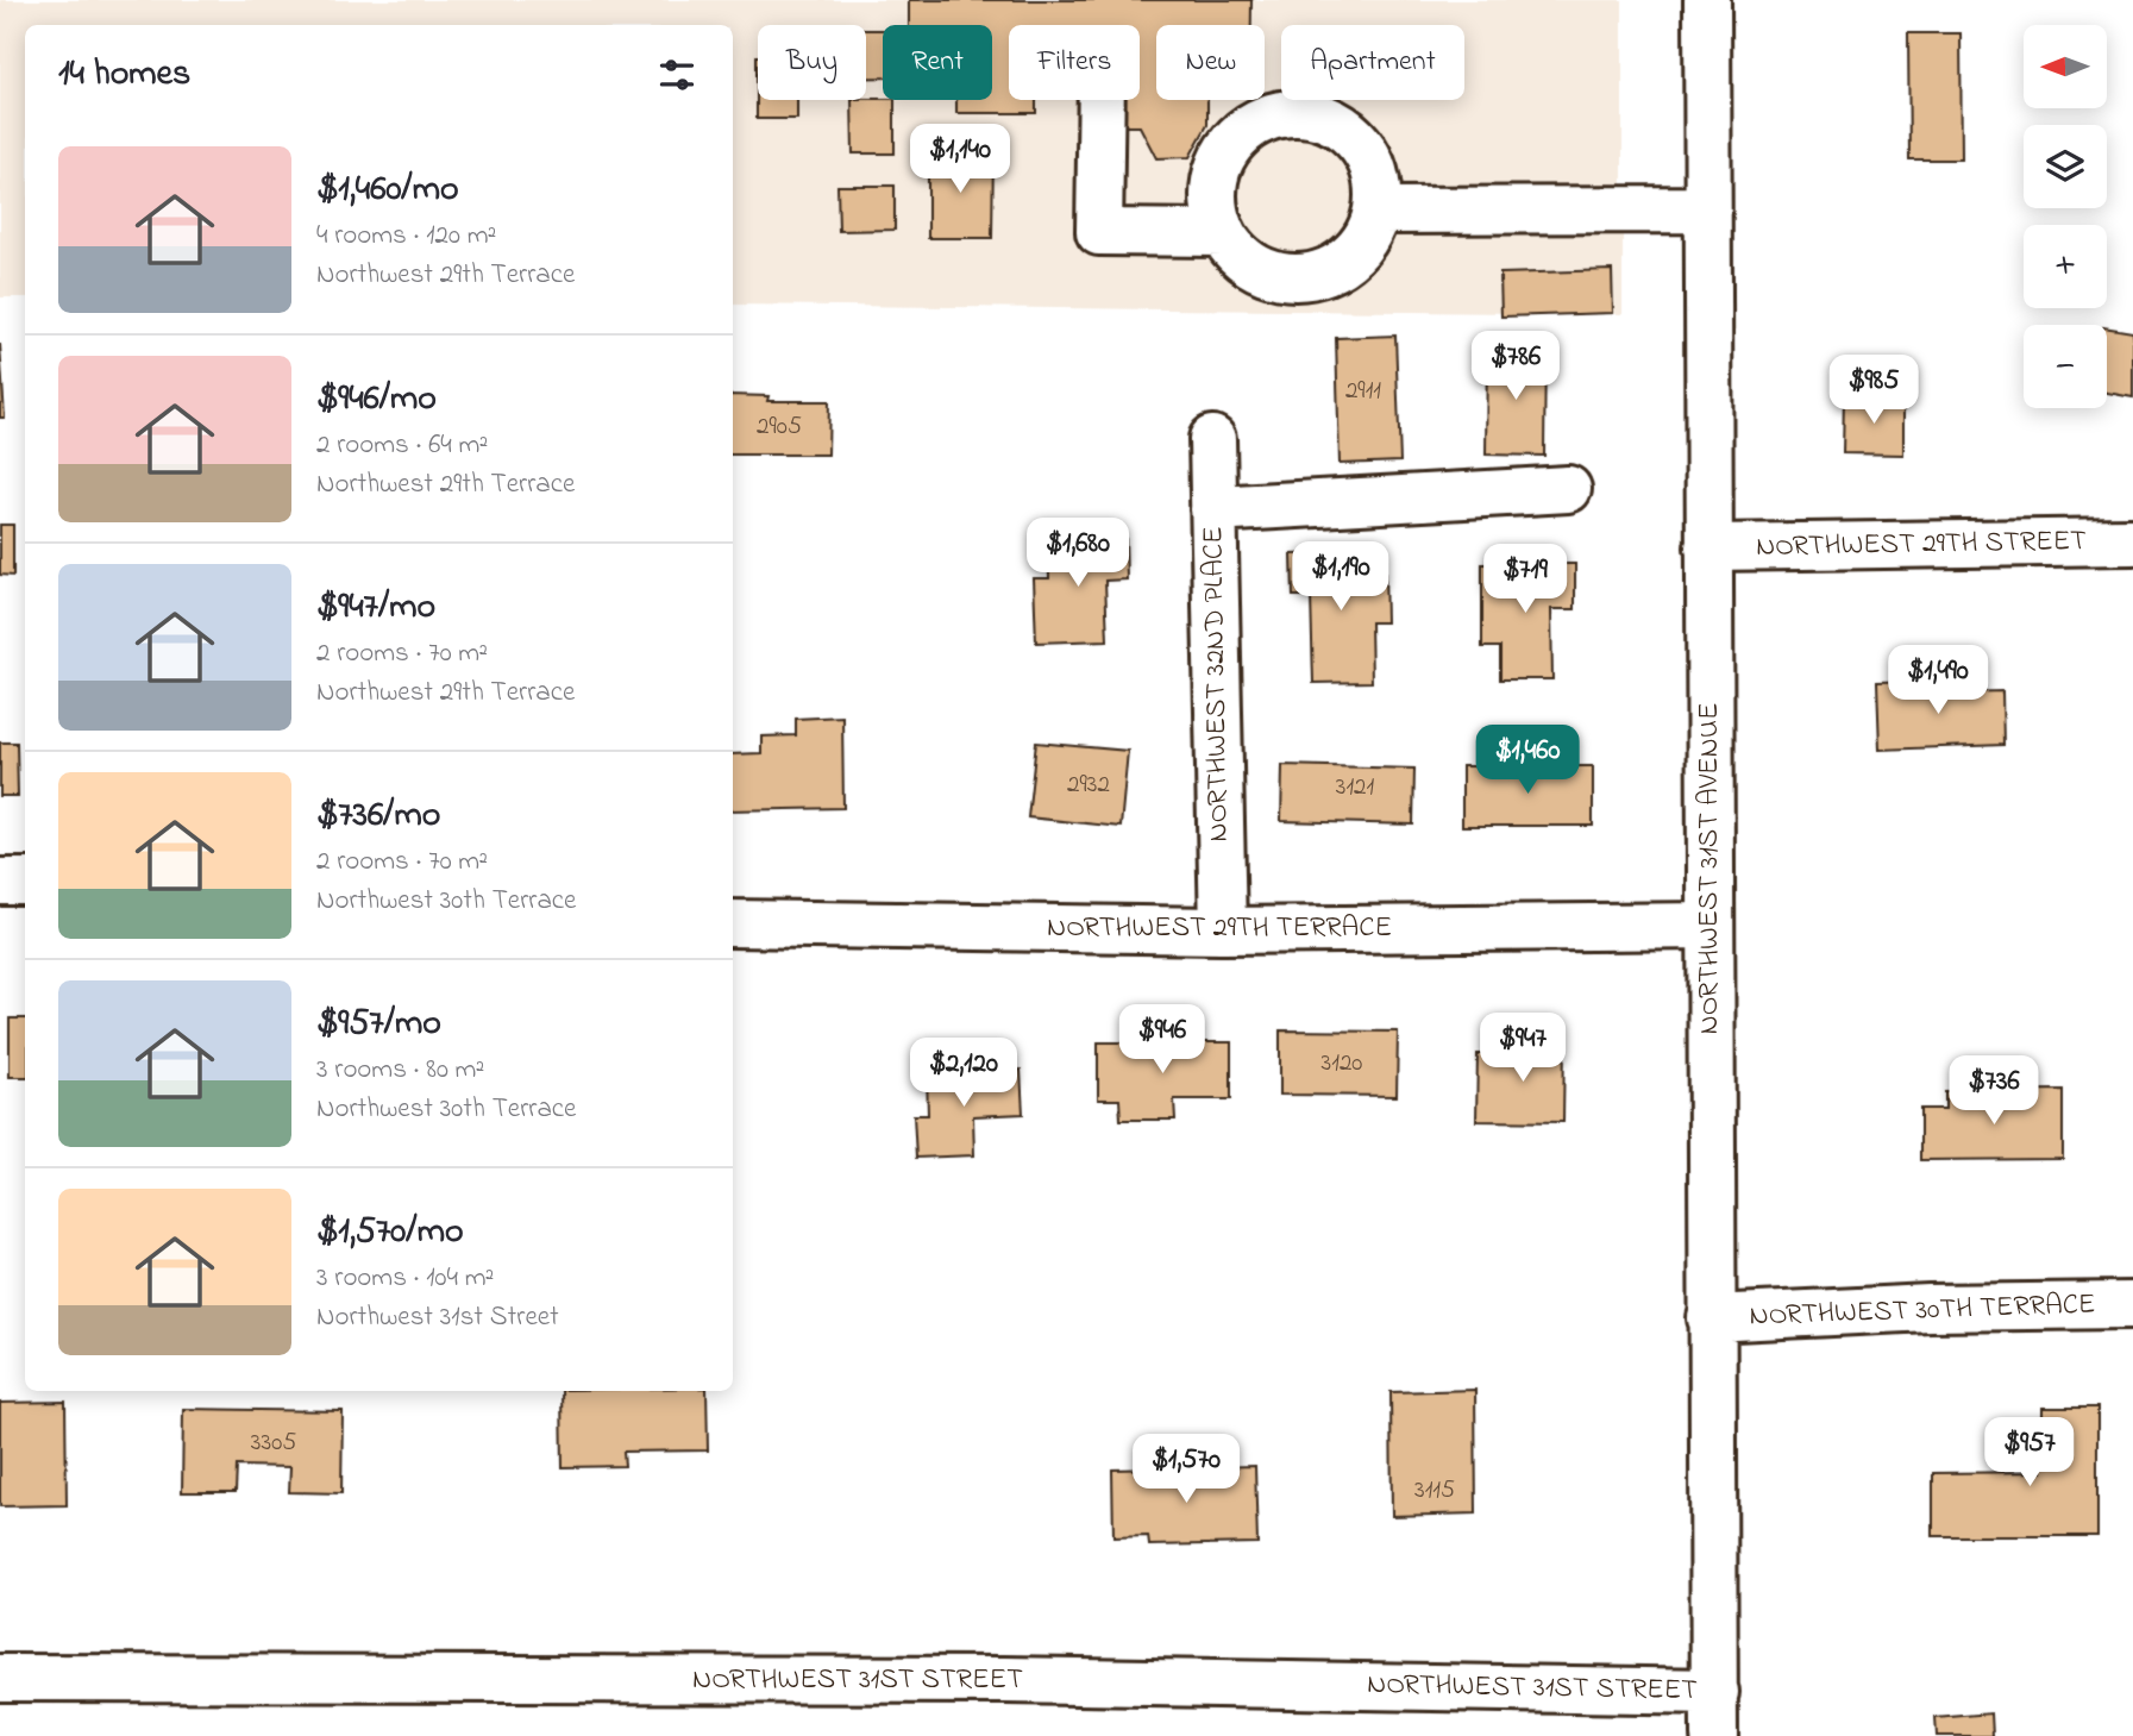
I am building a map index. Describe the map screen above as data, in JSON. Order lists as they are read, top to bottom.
{
  "streets": {
    "street": [
      "NORTHWEST 29TH STREET",
      "NORTHWEST 32ND PLACE",
      "NORTHWEST 31ST AVENUE",
      "NORTHWEST 29TH TERRACE",
      "NORTHWEST 30TH TERRACE",
      "NORTHWEST 31ST STREET"
    ]
  },
  "crossings": [
    ["NORTHWEST 29TH STREET", "NORTHWEST 31ST AVENUE"],
    ["NORTHWEST 32ND PLACE", "NORTHWEST 29TH TERRACE"],
    ["NORTHWEST 31ST AVENUE", "NORTHWEST 29TH TERRACE"],
    ["NORTHWEST 31ST AVENUE", "NORTHWEST 30TH TERRACE"],
    ["NORTHWEST 31ST AVENUE", "NORTHWEST 31ST STREET"]
  ],
  "house_numbers": [
    "2911",
    "2905",
    "2932",
    "3121",
    "3120",
    "3305",
    "3115"
  ],
  "north": "left",
  "page": {
    "map_buttons": ["+", "−"],
    "chip": [
      "Buy",
      "Rent",
      "Filters",
      "New",
      "Apartment"
    ],
    "heading": "14 homes",
    "price": [
      "$1,140",
      "$786",
      "$985",
      "$1,680",
      "$1,190",
      "$719",
      "$1,490",
      "$1,460",
      "$946",
      "$947",
      "$2,120",
      "$736",
      "$957",
      "$1,570"
    ],
    "list": [
      {
        "name": "$1,460/mo",
        "note": "4 rooms · 120 m² · Northwest 29th Terrace"
      },
      {
        "name": "$946/mo",
        "note": "2 rooms · 64 m² · Northwest 29th Terrace"
      },
      {
        "name": "$947/mo",
        "note": "2 rooms · 70 m² · Northwest 29th Terrace"
      },
      {
        "name": "$736/mo",
        "note": "2 rooms · 70 m² · Northwest 30th Terrace"
      },
      {
        "name": "$957/mo",
        "note": "3 rooms · 80 m² · Northwest 30th Terrace"
      },
      {
        "name": "$1,570/mo",
        "note": "3 rooms · 104 m² · Northwest 31st Street"
      }
    ]
  }
}
